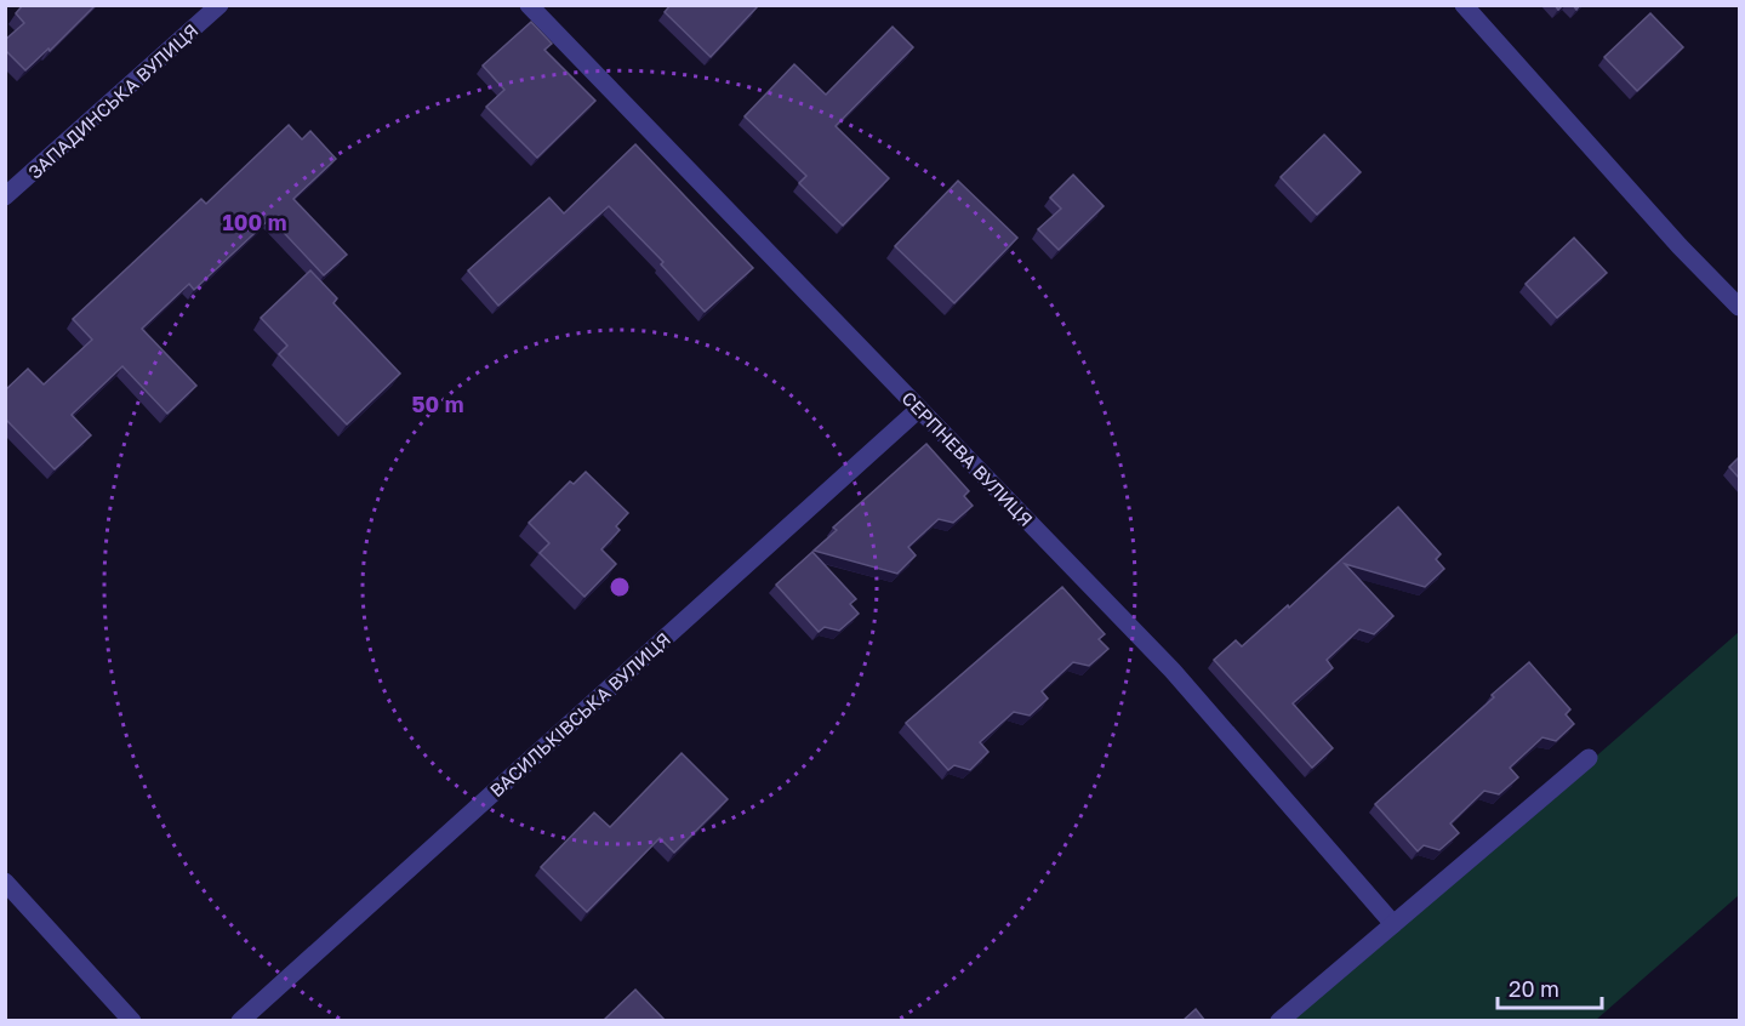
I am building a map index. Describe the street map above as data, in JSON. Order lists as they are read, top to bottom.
{
  "streets": {
    "street": ["ЗАПАДИНСЬКА ВУЛИЦЯ", "СЕРПНЕВА ВУЛИЦЯ", "ВАСИЛЬКІВСЬКА ВУЛИЦЯ"]
  },
  "crossings": [
    ["СЕРПНЕВА ВУЛИЦЯ", "ВАСИЛЬКІВСЬКА ВУЛИЦЯ"]
  ],
  "scale_bar": "20 m",
  "rings": ["100 m", "50 m"]
}
